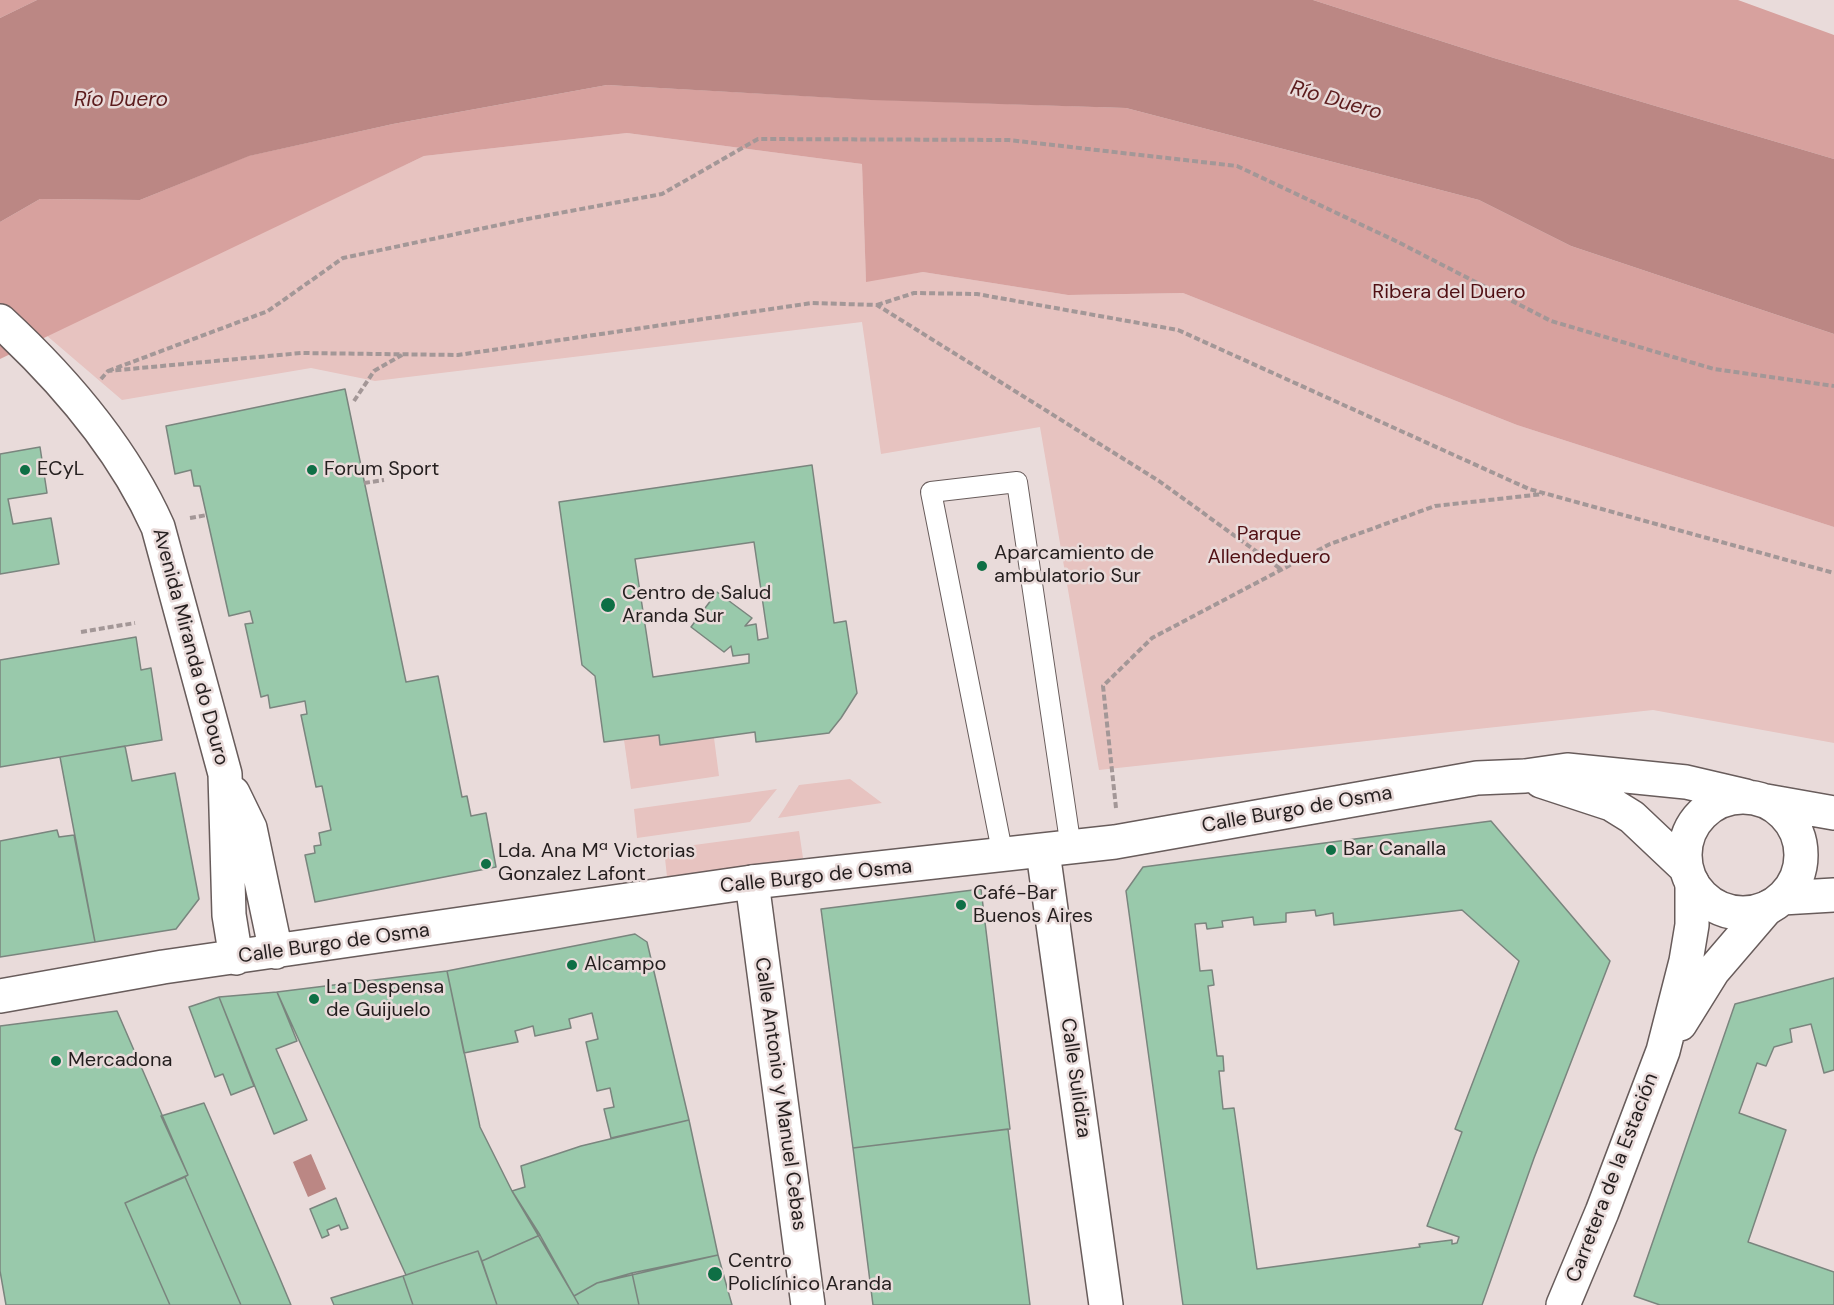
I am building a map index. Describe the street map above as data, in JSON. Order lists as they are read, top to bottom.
{
  "streets": {
    "street": [
      "Avenida Miranda do Douro",
      "Calle Burgo de Osma",
      "Calle Sulidiza",
      "Calle Antonio y Manuel Cebas",
      "Carretera de la Estación"
    ]
  },
  "crossings": [
    ["Avenida Miranda do Douro", "Calle Burgo de Osma"],
    ["Calle Burgo de Osma", "Calle Sulidiza"],
    ["Calle Burgo de Osma", "Calle Antonio y Manuel Cebas"],
    ["Calle Burgo de Osma", "Carretera de la Estación"]
  ],
  "water": ["Río Duero"],
  "parks": ["Ribera del Duero", "Parque Allendeduero"],
  "places": [
    "ECyL",
    "Forum Sport",
    "Aparcamiento de ambulatorio Sur",
    "Centro de Salud Aranda Sur",
    "Bar Canalla",
    "Lda. Ana Mª Victorias Gonzalez Lafont",
    "Café-Bar Buenos Aires",
    "Alcampo",
    "La Despensa de Guijuelo",
    "Mercadona",
    "Centro Policlínico Aranda"
  ]
}
